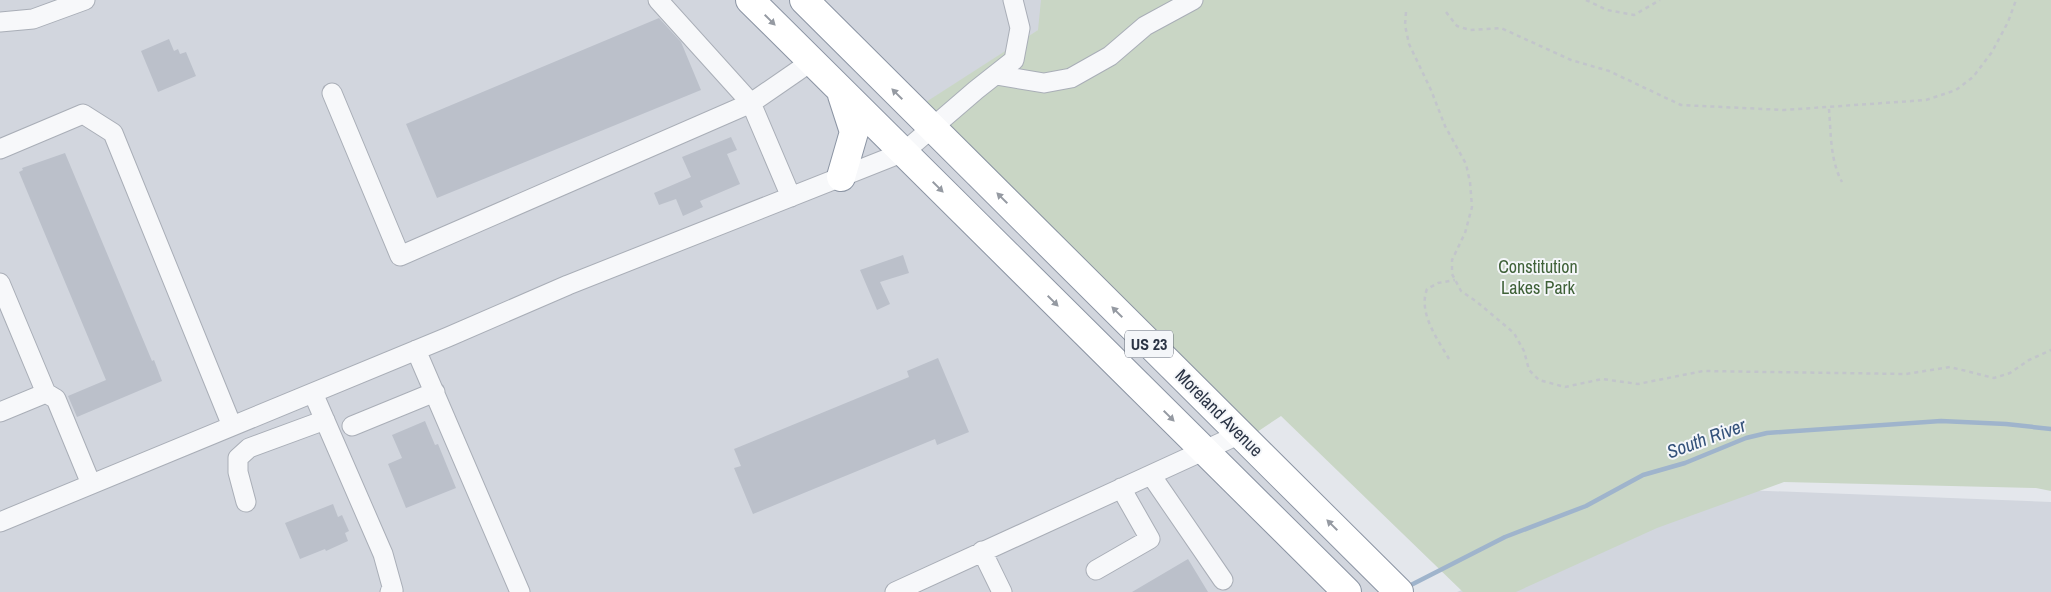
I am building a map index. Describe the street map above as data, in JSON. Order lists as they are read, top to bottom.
{
  "streets": {
    "highway": ["US 23", "Moreland Avenue"]
  },
  "crossings": [
    ["US 23", "Moreland Avenue"]
  ],
  "water": ["South River"],
  "parks": ["Constitution Lakes Park"]
}
